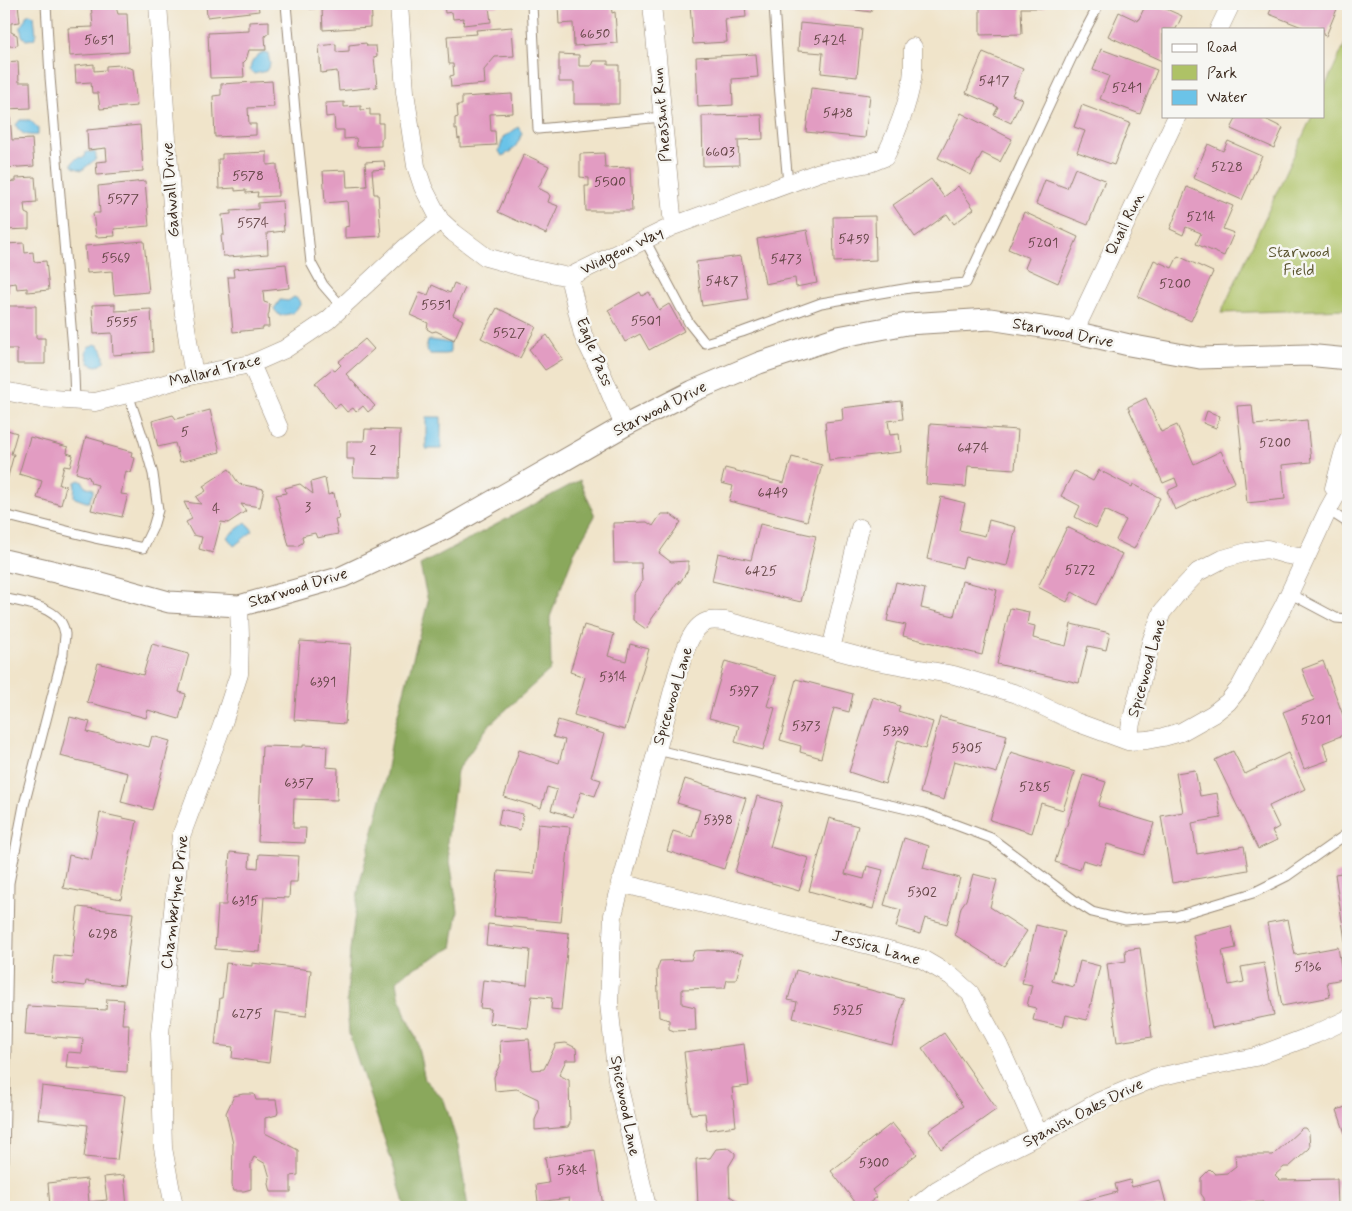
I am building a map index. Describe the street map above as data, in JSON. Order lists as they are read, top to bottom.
{
  "streets": {
    "street": [
      "Pheasant Run",
      "Gadwall Drive",
      "Quail Run",
      "Widgeon Way",
      "Starwood Drive",
      "Eagle Pass",
      "Mallard Trace",
      "Spicewood Lane",
      "Chamberlyne Drive",
      "Jessica Lane",
      "Spanish Oaks Drive"
    ]
  },
  "crossings": [
    ["Pheasant Run", "Widgeon Way"],
    ["Gadwall Drive", "Mallard Trace"],
    ["Quail Run", "Starwood Drive"],
    ["Widgeon Way", "Eagle Pass"],
    ["Widgeon Way", "Mallard Trace"],
    ["Starwood Drive", "Eagle Pass"],
    ["Starwood Drive", "Chamberlyne Drive"],
    ["Spicewood Lane", "Jessica Lane"],
    ["Jessica Lane", "Spanish Oaks Drive"]
  ],
  "parks": ["Starwood Field"],
  "house_numbers": [
    "6650",
    "5651",
    "5424",
    "5417",
    "5241",
    "5438",
    "6603",
    "5228",
    "5578",
    "5500",
    "5577",
    "5214",
    "5574",
    "5459",
    "5201",
    "5569",
    "5473",
    "5487",
    "5200",
    "5551",
    "5501",
    "5555",
    "5527",
    "5",
    "5200",
    "6474",
    "2",
    "6449",
    "3",
    "4",
    "5272",
    "6425",
    "5314",
    "6391",
    "5397",
    "5201",
    "5373",
    "5339",
    "5305",
    "6357",
    "5285",
    "5398",
    "5302",
    "6315",
    "6298",
    "5136",
    "5325",
    "6275",
    "5300",
    "5384"
  ],
  "legend": ["Road", "Park", "Water"]
}
